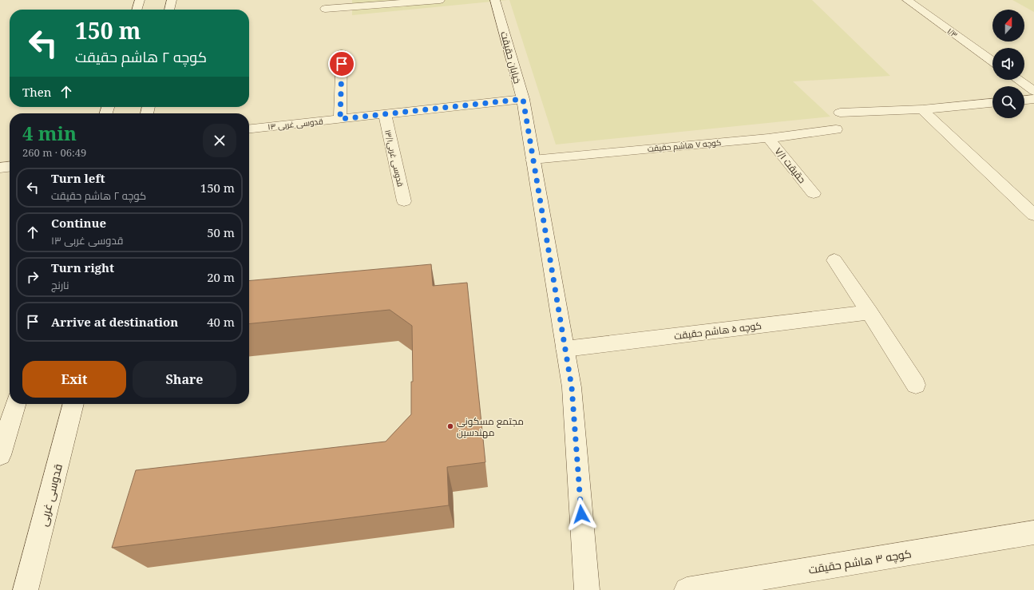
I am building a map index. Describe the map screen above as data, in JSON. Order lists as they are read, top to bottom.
{
  "streets": {
    "street": [
      "۱/۳",
      "خیابان حقیقت",
      "۱۳ قدوسی غربی",
      "کوچه ۷ هاشم حقیقت",
      "قدوسی غربی۱۳/۱",
      "حقیقت ۷/۱",
      "کوچه ۵ هاشم حقیقت",
      "قدوسی غربی",
      "کوچه ۳ هاشم حقیقت"
    ]
  },
  "crossings": [
    ["خیابان حقیقت", "۱۳ قدوسی غربی"],
    ["خیابان حقیقت", "کوچه ۷ هاشم حقیقت"],
    ["خیابان حقیقت", "کوچه ۵ هاشم حقیقت"],
    ["۱۳ قدوسی غربی", "قدوسی غربی۱۳/۱"],
    ["کوچه ۷ هاشم حقیقت", "حقیقت ۷/۱"]
  ],
  "places": ["مجتمع مسکونی مهندسین"],
  "north": "top",
  "page": {
    "turn": ["150 m", "کوچه ۲ هاشم حقیقت"],
    "then": "Then",
    "heading": ["4 min", "260 m · 06:49"],
    "list": [
      {
        "name": "Turn left",
        "note": "کوچه ۲ هاشم حقیقت",
        "value": "150 m"
      },
      {
        "name": "Continue",
        "note": "۱۳ قدوسی غربی",
        "value": "50 m"
      },
      {
        "name": "Turn right",
        "note": "نارنج",
        "value": "20 m"
      },
      {
        "name": "Arrive at destination",
        "value": "40 m"
      }
    ],
    "buttons": ["Exit", "Share"]
  }
}
